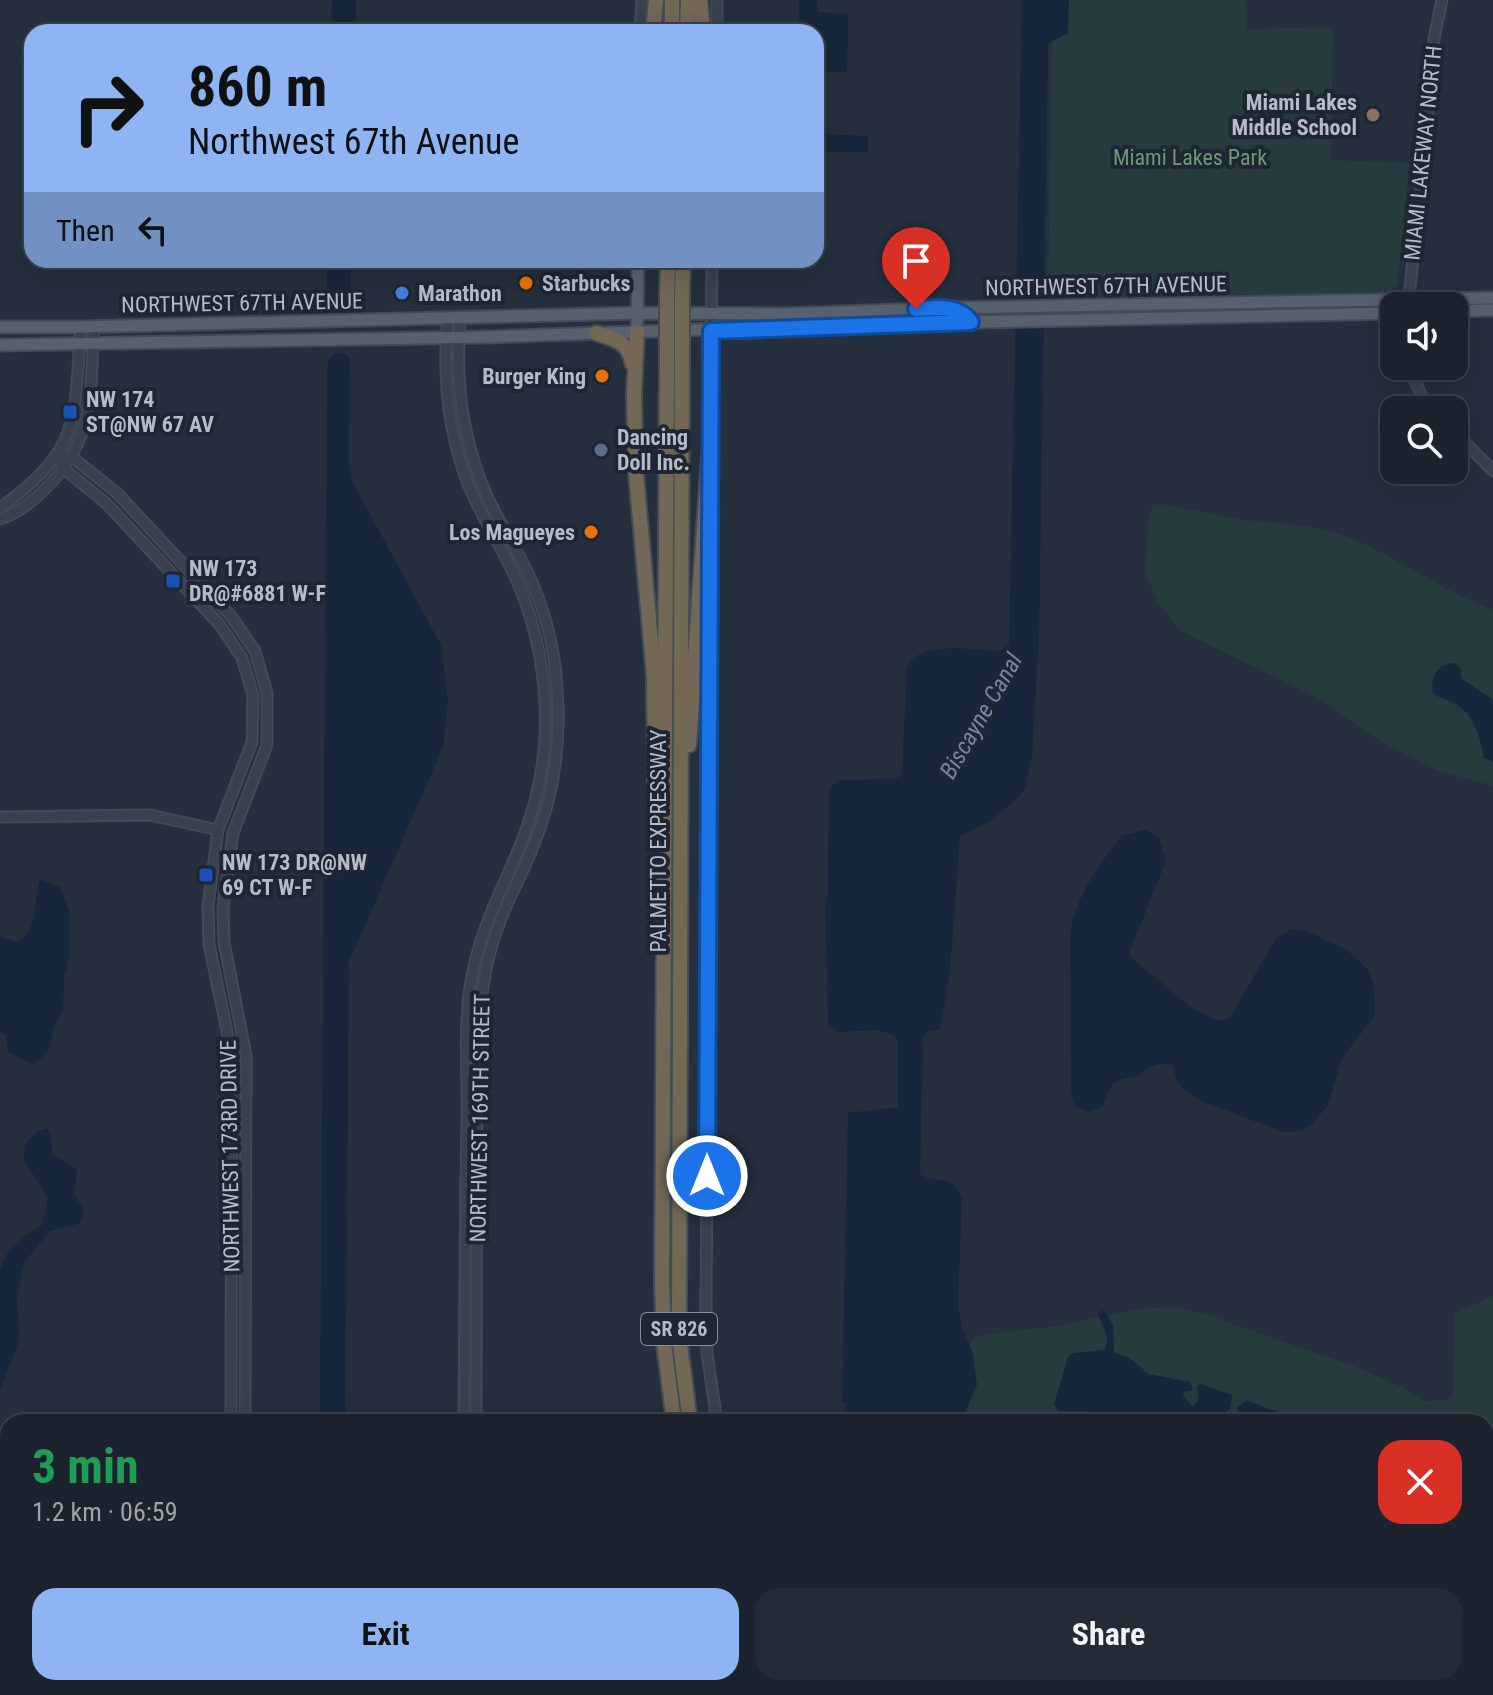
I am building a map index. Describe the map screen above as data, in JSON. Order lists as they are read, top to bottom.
{
  "streets": {
    "highway": ["PALMETTO EXPRESSWAY", "SR 826"],
    "main road": ["NORTHWEST 67TH AVENUE"],
    "street": ["MIAMI LAKEWAY NORTH", "NORTHWEST 169TH STREET", "NORTHWEST 173RD DRIVE"]
  },
  "crossings": [
    ["NORTHWEST 67TH AVENUE", "NORTHWEST 169TH STREET"]
  ],
  "water": ["Biscayne Canal"],
  "parks": ["Miami Lakes Park"],
  "places": {
    "other": [
      "Miami Lakes Middle School",
      "Starbucks",
      "Marathon",
      "Burger King",
      "Dancing Doll Inc.",
      "Los Magueyes"
    ],
    "transit": ["NW 174 ST@NW 67 AV", "NW 173 DR@#6881 W-F", "NW 173 DR@NW 69 CT W-F"]
  },
  "page": {
    "turn": ["860 m", "Northwest 67th Avenue"],
    "then": "Then",
    "heading": ["3 min", "1.2 km · 06:59"],
    "buttons": ["Exit", "Share"]
  }
}
